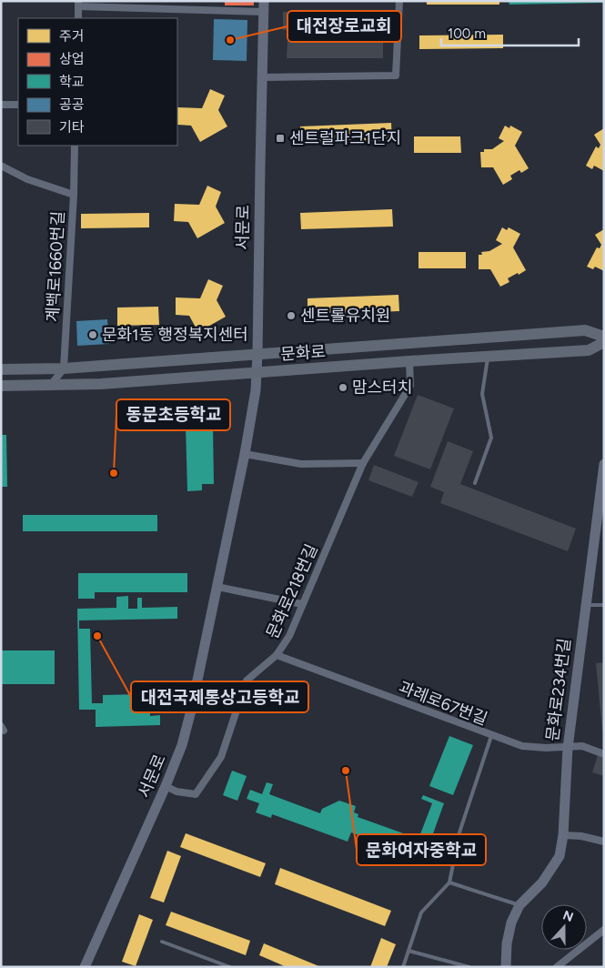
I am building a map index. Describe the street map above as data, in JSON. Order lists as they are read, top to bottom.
{
  "streets": {
    "main road": ["서문로", "문화로", "문화로234번길"],
    "street": ["계백로1660번길", "문화로218번길", "과례로67번길"]
  },
  "crossings": [
    ["서문로", "문화로"],
    ["서문로", "문화로218번길"],
    ["계백로1660번길", "문화로"],
    ["문화로", "문화로218번길"],
    ["문화로218번길", "과례로67번길"],
    ["문화로234번길", "과례로67번길"]
  ],
  "places": {
    "other": [
      "대전장로교회",
      "센트롤유치원",
      "문화1동 행정복지센터",
      "맘스터치",
      "동문초등학교",
      "대전국제통상고등학교",
      "문화여자중학교"
    ],
    "transit": ["센트럴파크1단지"]
  },
  "legend": [
    "주거",
    "상업",
    "학교",
    "공공",
    "기타"
  ],
  "scale_bar": "100 m",
  "north": "top"
}
